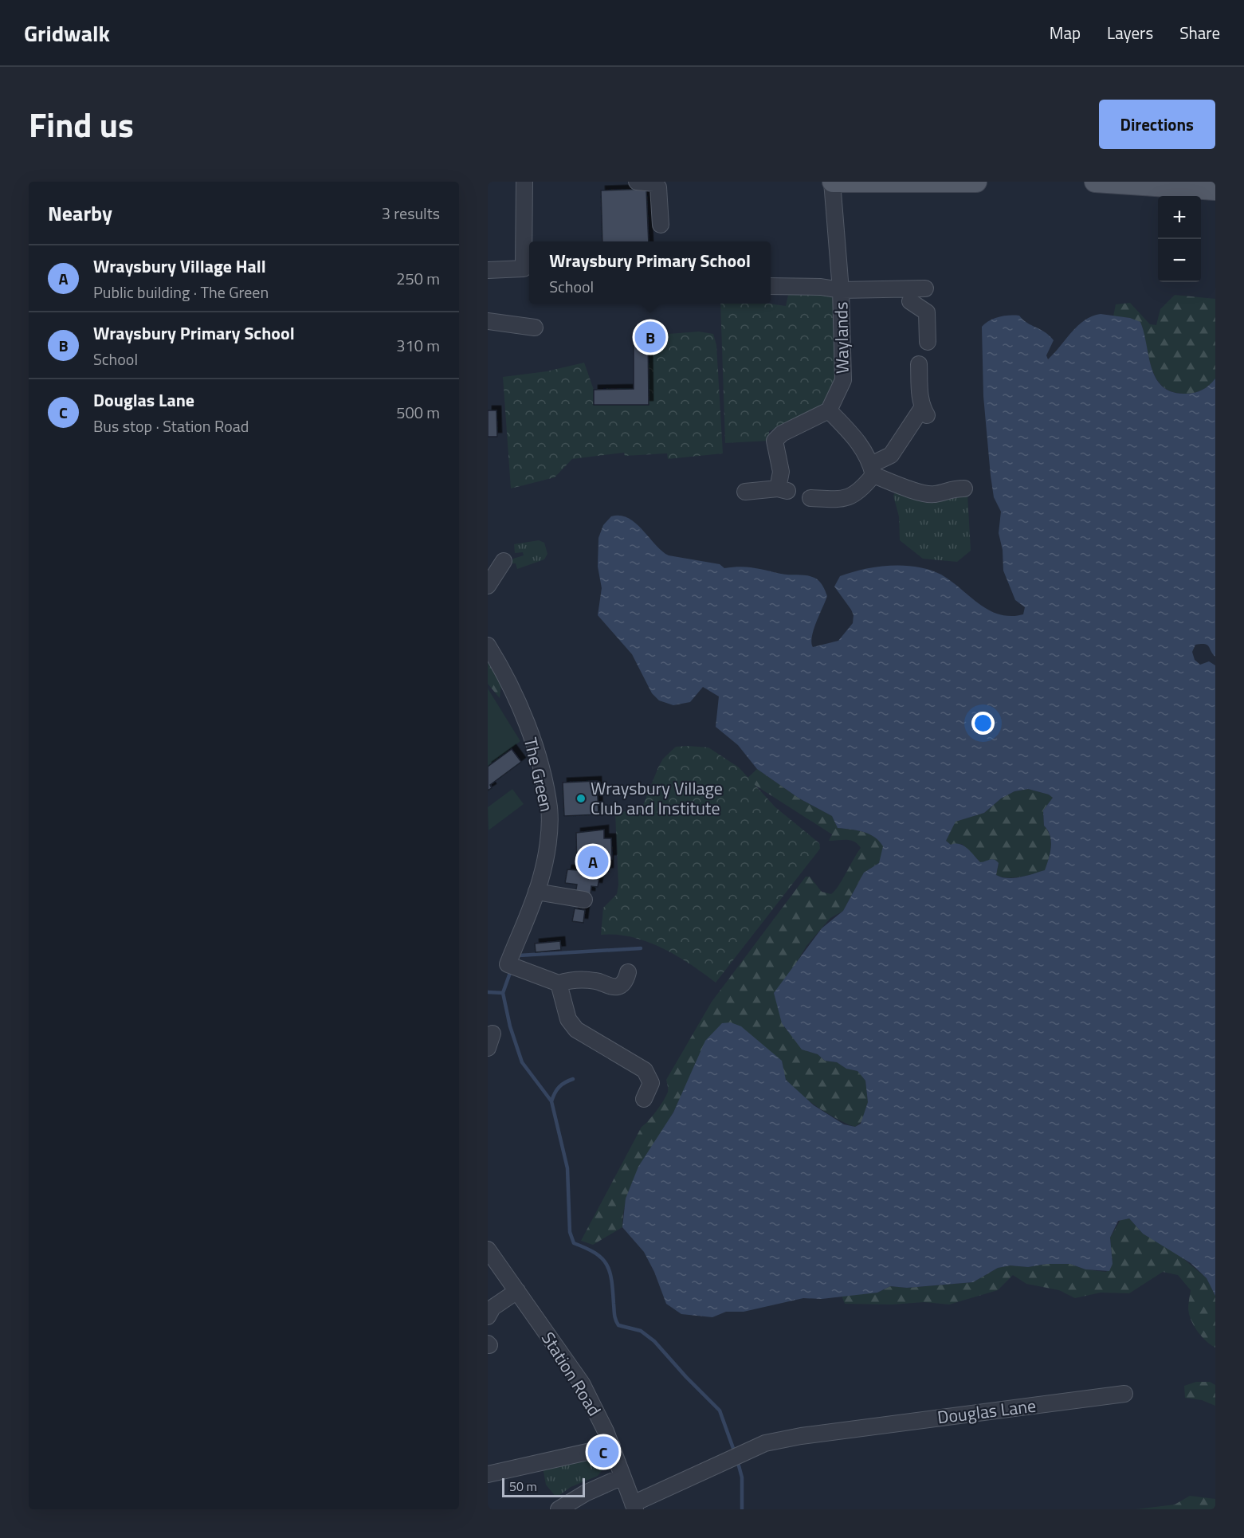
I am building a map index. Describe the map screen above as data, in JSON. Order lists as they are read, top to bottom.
{
  "streets": {
    "street": [
      "Waylands",
      "The Green",
      "Station Road",
      "Douglas Lane"
    ]
  },
  "crossings": [
    ["Station Road", "Douglas Lane"]
  ],
  "places": ["Wraysbury Village Club and Institute"],
  "scale_bar": "50 m",
  "page": {
    "header": "Gridwalk",
    "nav": ["Map", "Layers", "Share"],
    "title": "Find us",
    "buttons": "Directions",
    "heading": ["Nearby", "3 results"],
    "map_buttons": ["+", "−"],
    "popup": ["Wraysbury Primary School", "School"],
    "list": [
      {
        "mark": "A",
        "name": "Wraysbury Village Hall",
        "note": "Public building · The Green",
        "value": "250 m"
      },
      {
        "mark": "B",
        "name": "Wraysbury Primary School",
        "note": "School",
        "value": "310 m"
      },
      {
        "mark": "C",
        "name": "Douglas Lane",
        "note": "Bus stop · Station Road",
        "value": "500 m"
      }
    ],
    "pins": ["B", "A", "C"],
    "scale": "50 m"
  }
}
